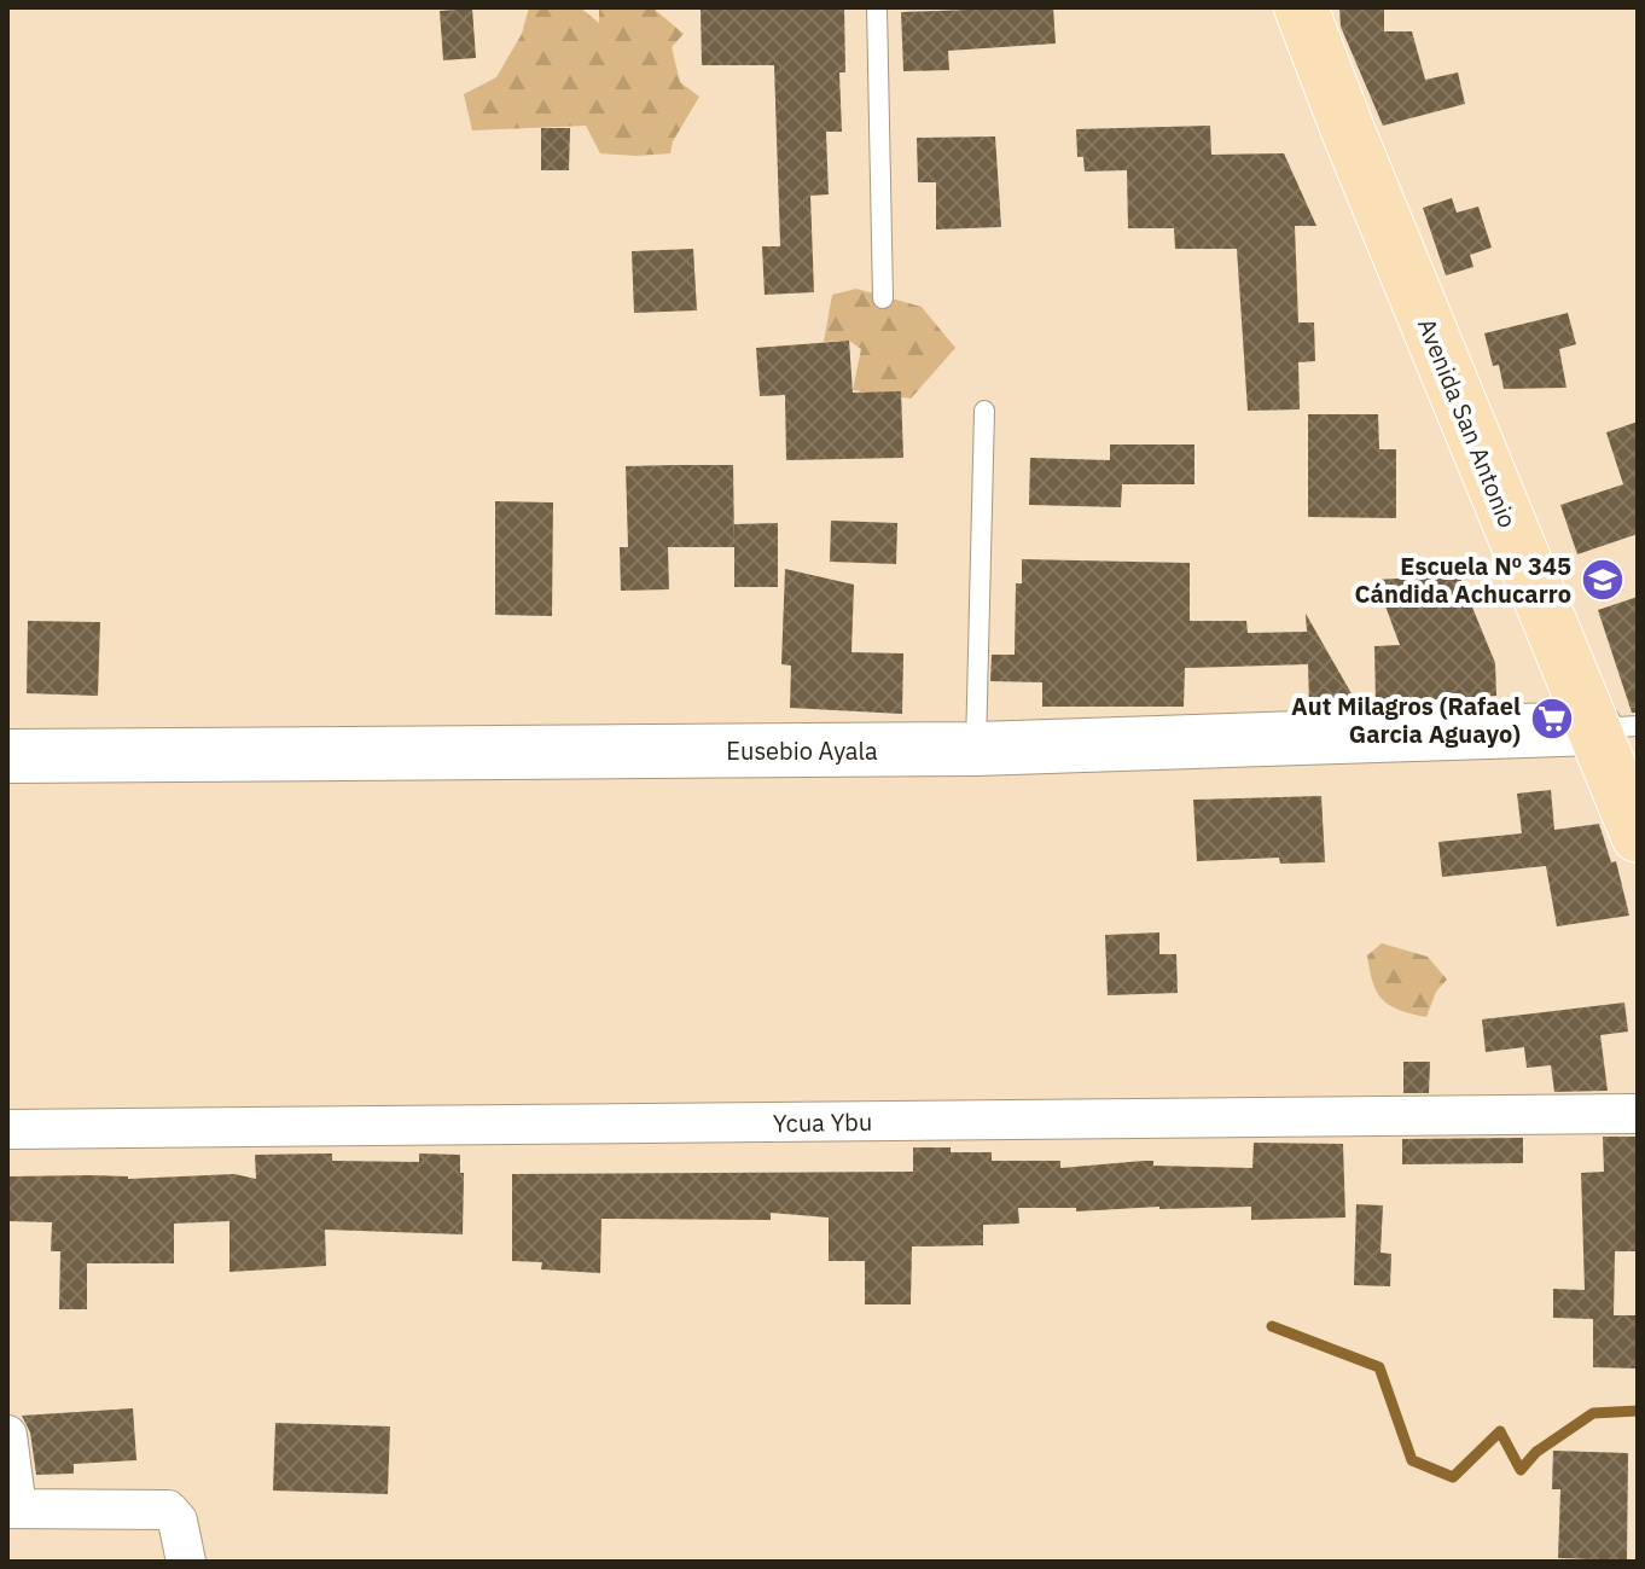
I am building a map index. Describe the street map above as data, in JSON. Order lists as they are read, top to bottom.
{
  "streets": {
    "main road": ["Avenida San Antonio", "Eusebio Ayala"],
    "street": ["Ycua Ybu"]
  },
  "crossings": [
    ["Avenida San Antonio", "Eusebio Ayala"]
  ],
  "places": {
    "school or university": ["Escuela Nº 345 Cándida Achucarro"],
    "supermarket": ["Aut Milagros (Rafael Garcia Aguayo)"]
  }
}
